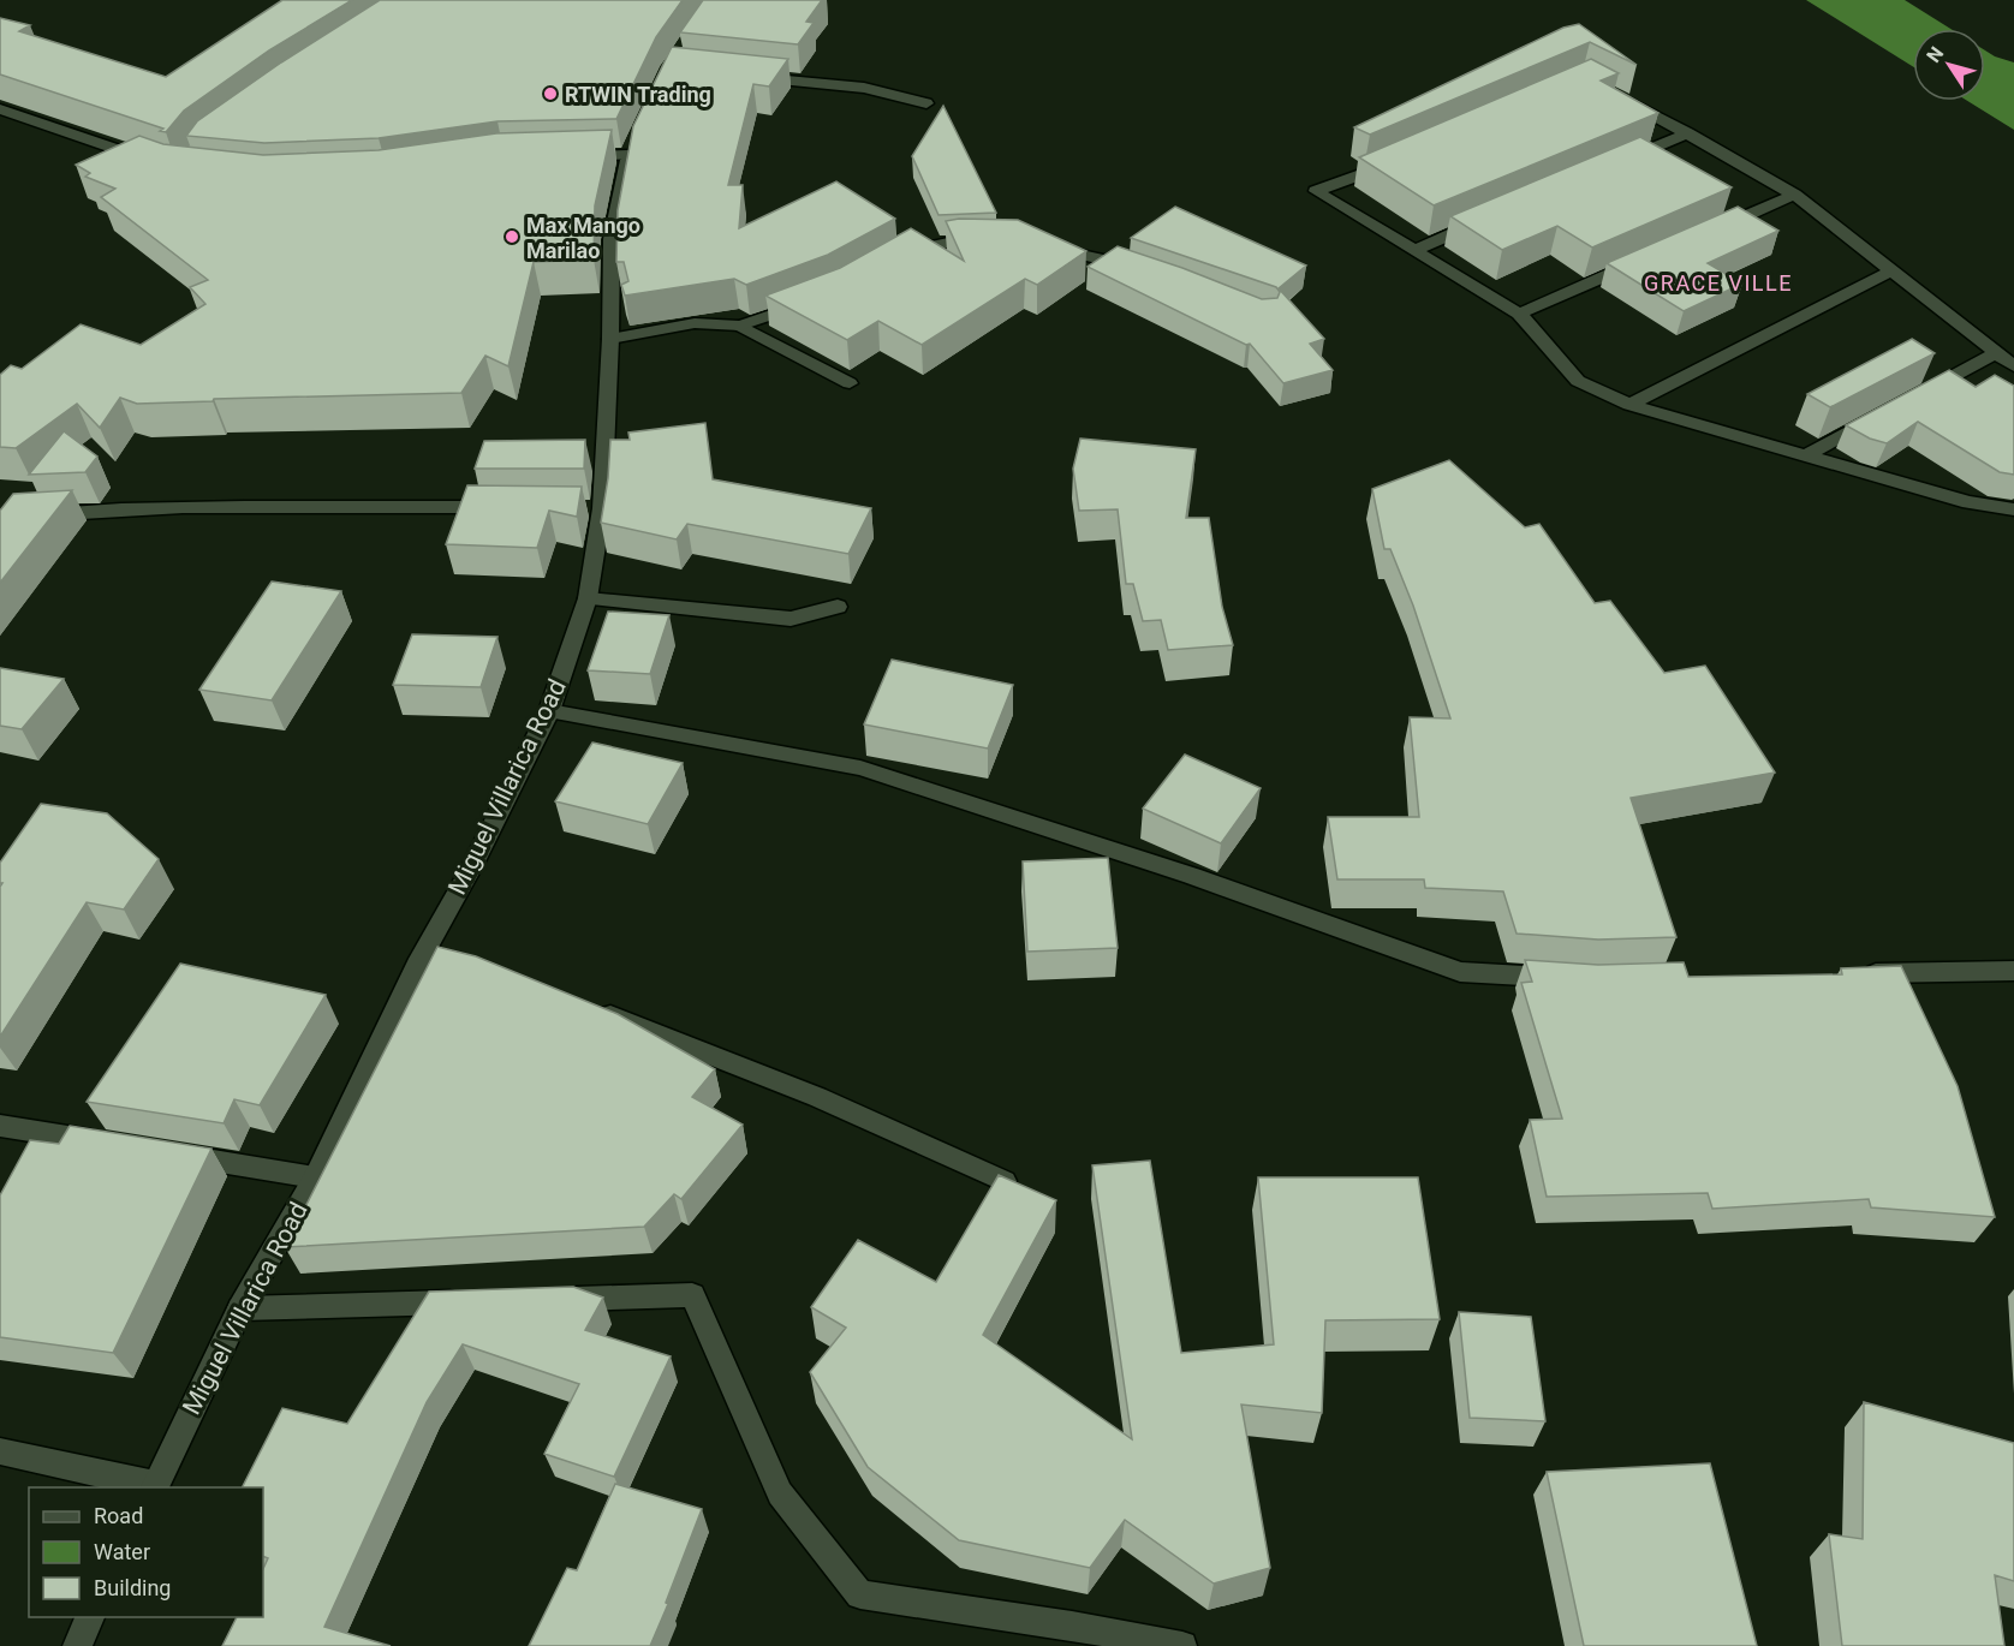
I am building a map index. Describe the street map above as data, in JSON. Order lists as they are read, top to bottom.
{
  "streets": {
    "street": ["Miguel Villarica Road"]
  },
  "districts": ["GRACE VILLE"],
  "places": ["RTWIN Trading", "Max Mango Marilao"],
  "legend": ["Road", "Water", "Building"],
  "north": "top left"
}
